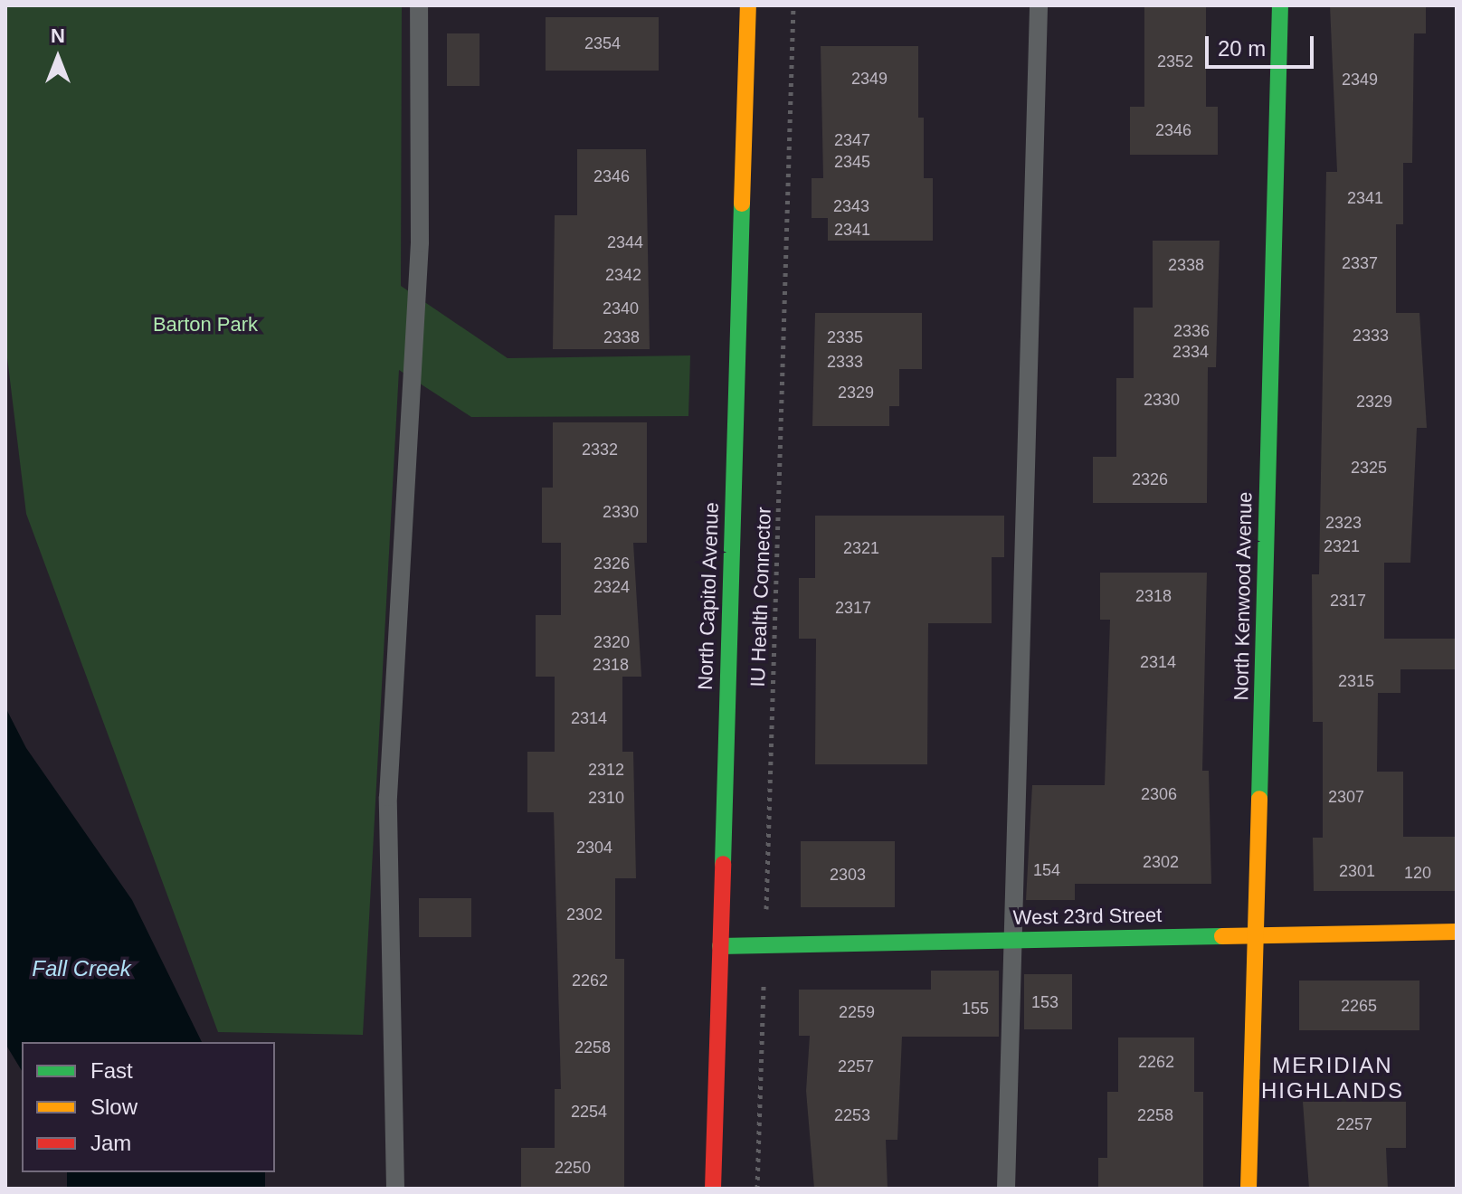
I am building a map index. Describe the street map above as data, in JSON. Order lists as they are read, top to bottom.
{
  "streets": {
    "street": ["North Capitol Avenue", "North Kenwood Avenue", "West 23rd Street"],
    "path": ["IU Health Connector"]
  },
  "crossings": [
    ["North Capitol Avenue", "West 23rd Street"],
    ["North Kenwood Avenue", "West 23rd Street"],
    ["IU Health Connector", "West 23rd Street"]
  ],
  "districts": ["MERIDIAN HIGHLANDS"],
  "water": ["Fall Creek"],
  "parks": ["Barton Park"],
  "house_numbers": [
    "2354",
    "2352",
    "2349",
    "2349",
    "2346",
    "2347",
    "2345",
    "2346",
    "2341",
    "2343",
    "2341",
    "2344",
    "2337",
    "2338",
    "2342",
    "2340",
    "2336",
    "2333",
    "2338",
    "2335",
    "2334",
    "2333",
    "2329",
    "2330",
    "2329",
    "2332",
    "2325",
    "2326",
    "2330",
    "2323",
    "2321",
    "2321",
    "2326",
    "2324",
    "2318",
    "2317",
    "2317",
    "2320",
    "2314",
    "2318",
    "2315",
    "2314",
    "2312",
    "2306",
    "2307",
    "2310",
    "2304",
    "2302",
    "154",
    "2301",
    "120",
    "2303",
    "2302",
    "2262",
    "153",
    "2265",
    "155",
    "2259",
    "2258",
    "2262",
    "2257",
    "2254",
    "2253",
    "2258",
    "2257",
    "2250"
  ],
  "legend": ["Fast", "Slow", "Jam"],
  "scale_bar": "20 m",
  "north": "top"
}
